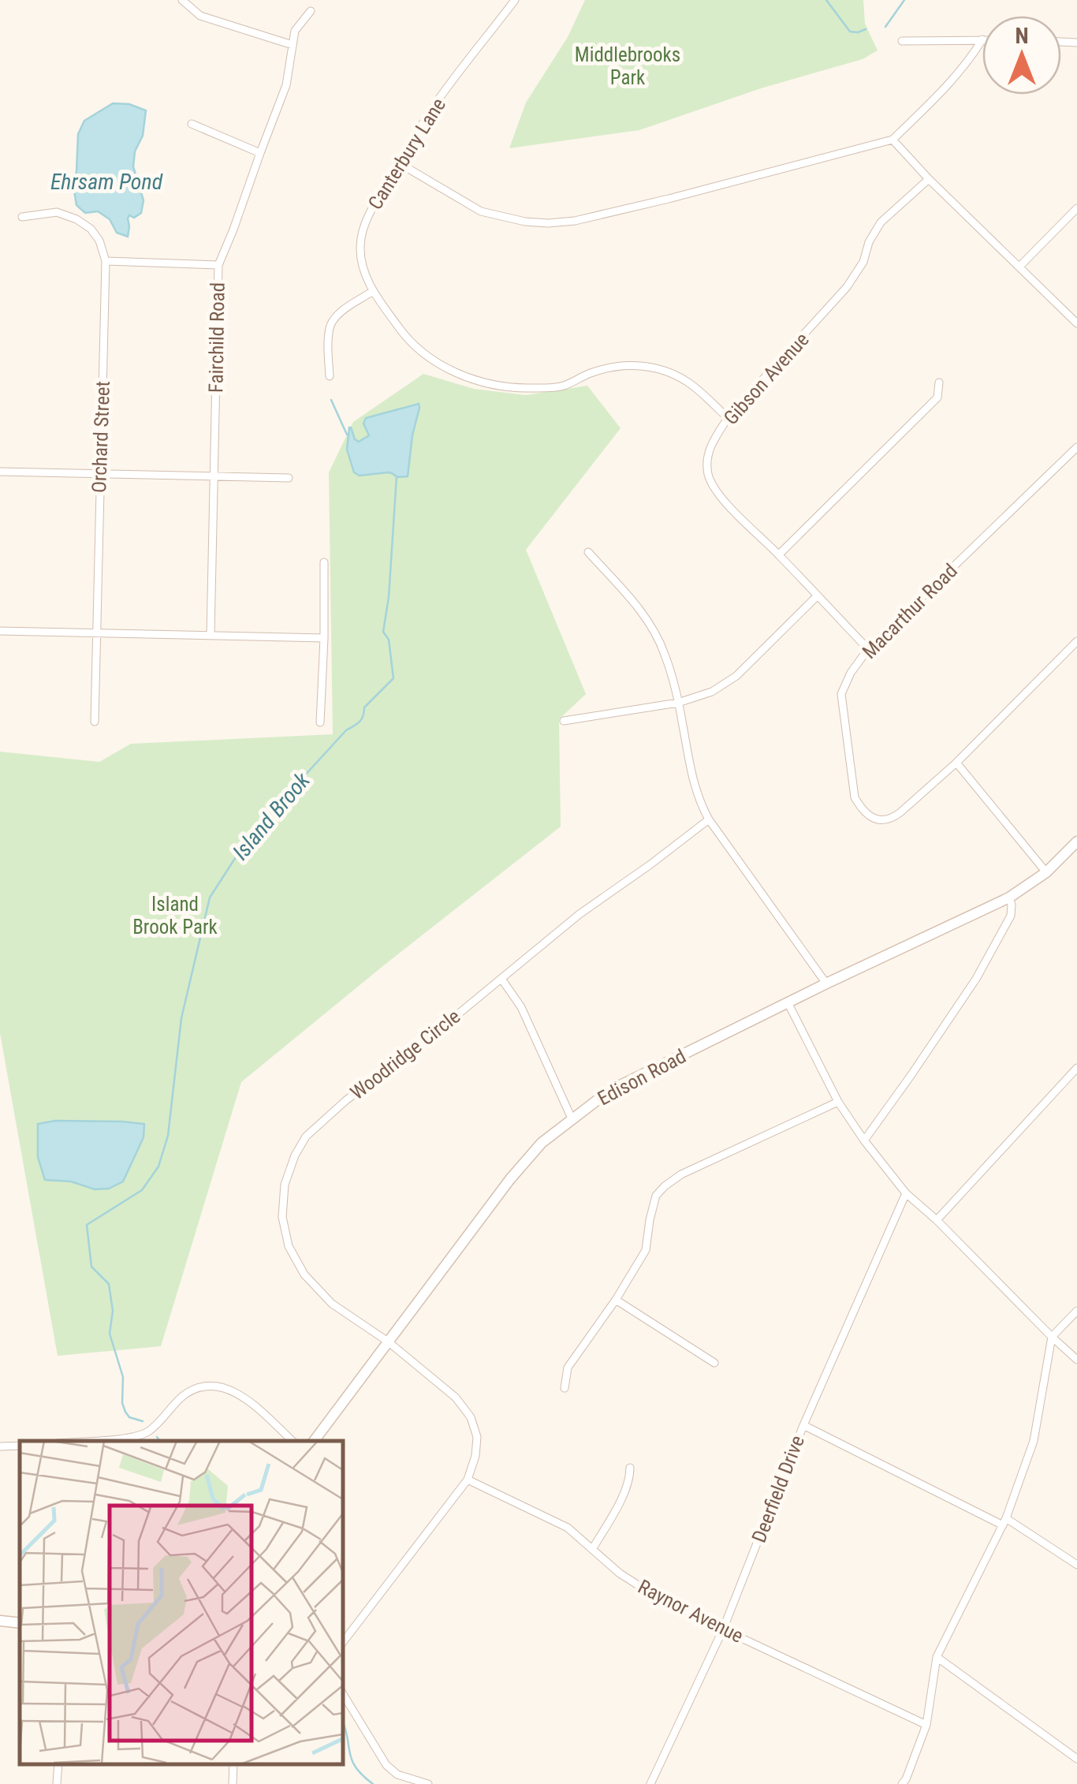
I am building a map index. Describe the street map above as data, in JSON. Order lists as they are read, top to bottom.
{
  "streets": {
    "street": [
      "Canterbury Lane",
      "Fairchild Road",
      "Gibson Avenue",
      "Orchard Street",
      "Macarthur Road",
      "Woodridge Circle",
      "Edison Road",
      "Deerfield Drive",
      "Raynor Avenue"
    ]
  },
  "crossings": [
    ["Canterbury Lane", "Gibson Avenue"],
    ["Gibson Avenue", "Macarthur Road"],
    ["Woodridge Circle", "Edison Road"],
    ["Woodridge Circle", "Raynor Avenue"],
    ["Deerfield Drive", "Raynor Avenue"]
  ],
  "water": ["Ehrsam Pond", "Island Brook"],
  "parks": ["Middlebrooks Park", "Island Brook Park"],
  "north": "top"
}
